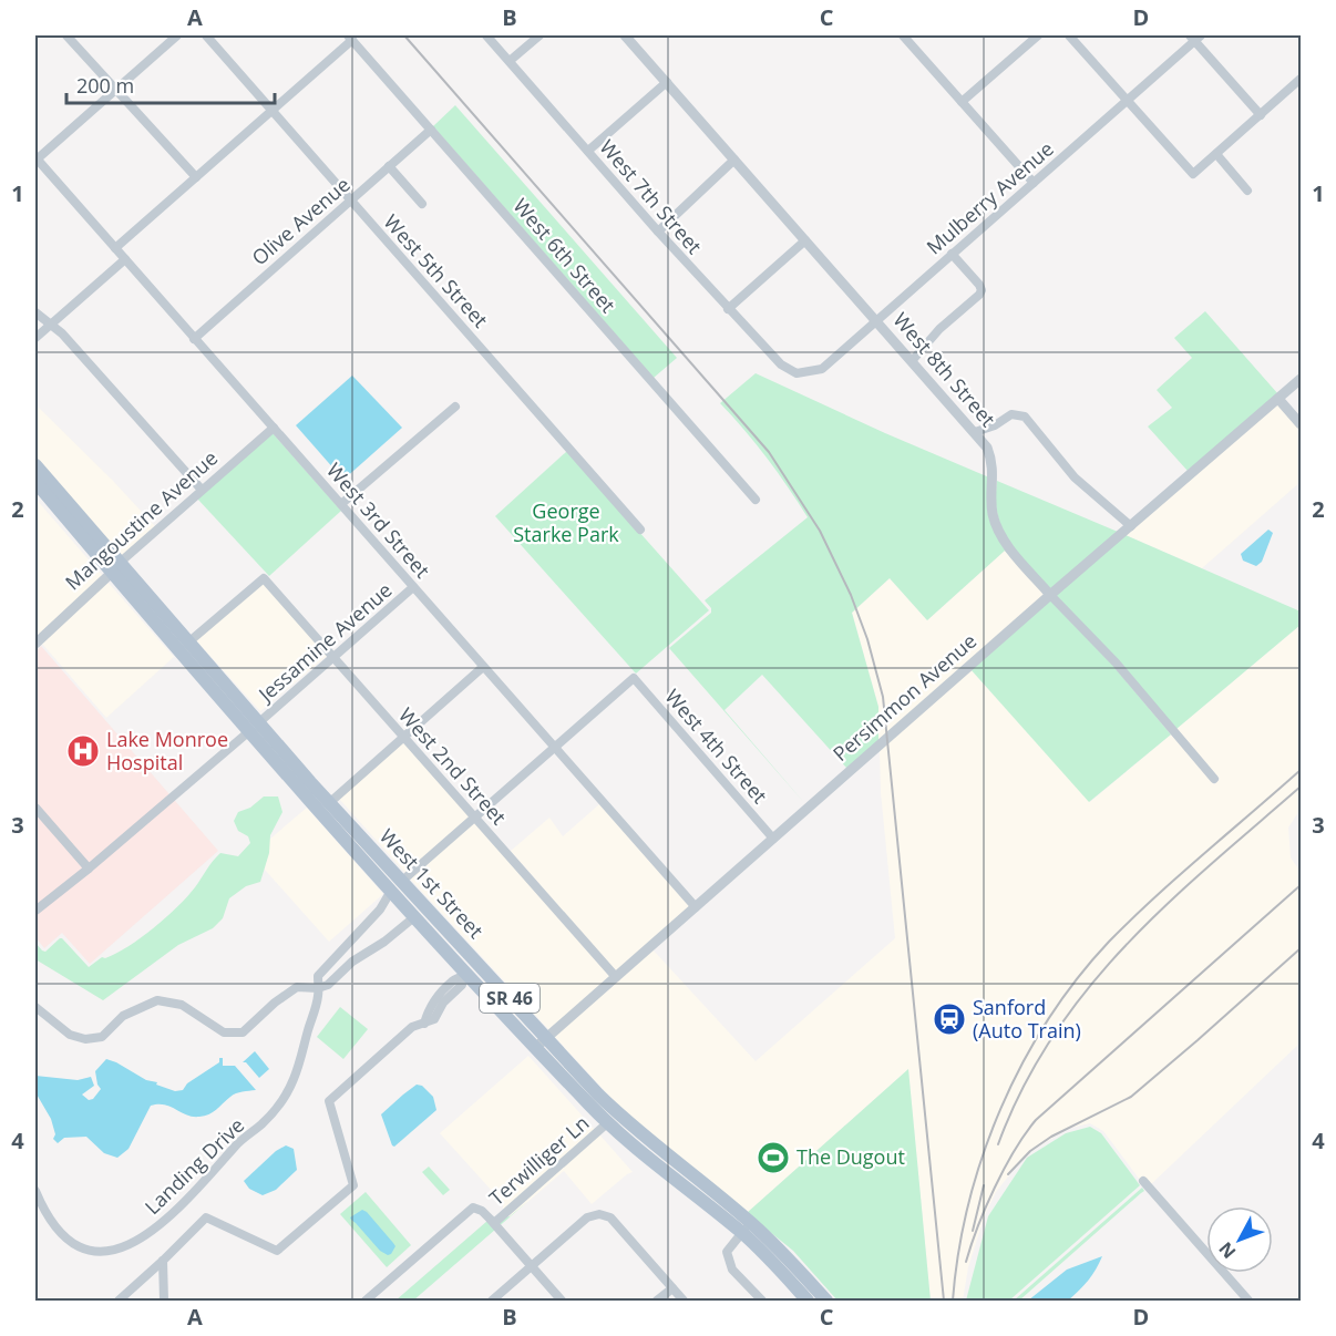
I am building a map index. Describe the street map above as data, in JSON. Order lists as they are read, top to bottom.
{
  "streets": {
    "main road": ["West 1st Street", "SR 46"],
    "street": [
      "West 7th Street",
      "Mulberry Avenue",
      "Olive Avenue",
      "West 6th Street",
      "West 5th Street",
      "West 8th Street",
      "Mangoustine Avenue",
      "West 3rd Street",
      "Jessamine Avenue",
      "Persimmon Avenue",
      "West 4th Street",
      "West 2nd Street",
      "Terwilliger Ln",
      "Landing Drive"
    ]
  },
  "crossings": [
    ["West 7th Street", "Mulberry Avenue"],
    ["Mulberry Avenue", "West 8th Street"],
    ["Olive Avenue", "West 6th Street"],
    ["Olive Avenue", "West 5th Street"],
    ["Olive Avenue", "West 3rd Street"],
    ["West 8th Street", "Persimmon Avenue"],
    ["Mangoustine Avenue", "West 3rd Street"],
    ["Mangoustine Avenue", "West 1st Street"],
    ["West 3rd Street", "Jessamine Avenue"],
    ["West 3rd Street", "Persimmon Avenue"],
    ["West 3rd Street", "Landing Drive"],
    ["Jessamine Avenue", "West 2nd Street"],
    ["Jessamine Avenue", "West 1st Street"],
    ["Persimmon Avenue", "West 4th Street"],
    ["Persimmon Avenue", "West 2nd Street"],
    ["Persimmon Avenue", "West 1st Street"],
    ["West 4th Street", "Landing Drive"],
    ["West 2nd Street", "West 1st Street"],
    ["West 2nd Street", "Landing Drive"],
    ["West 1st Street", "Terwilliger Ln"],
    ["West 1st Street", "Landing Drive"]
  ],
  "parks": ["George Starke Park"],
  "places": {
    "hospital": ["Lake Monroe Hospital"],
    "station": ["Sanford (Auto Train)"],
    "sports": ["The Dugout"]
  },
  "scale_bar": "200 m",
  "north": "bottom left",
  "grid": {
    "columns": [
      "A",
      "B",
      "C",
      "D"
    ],
    "rows": [
      "1",
      "2",
      "3",
      "4"
    ]
  }
}
